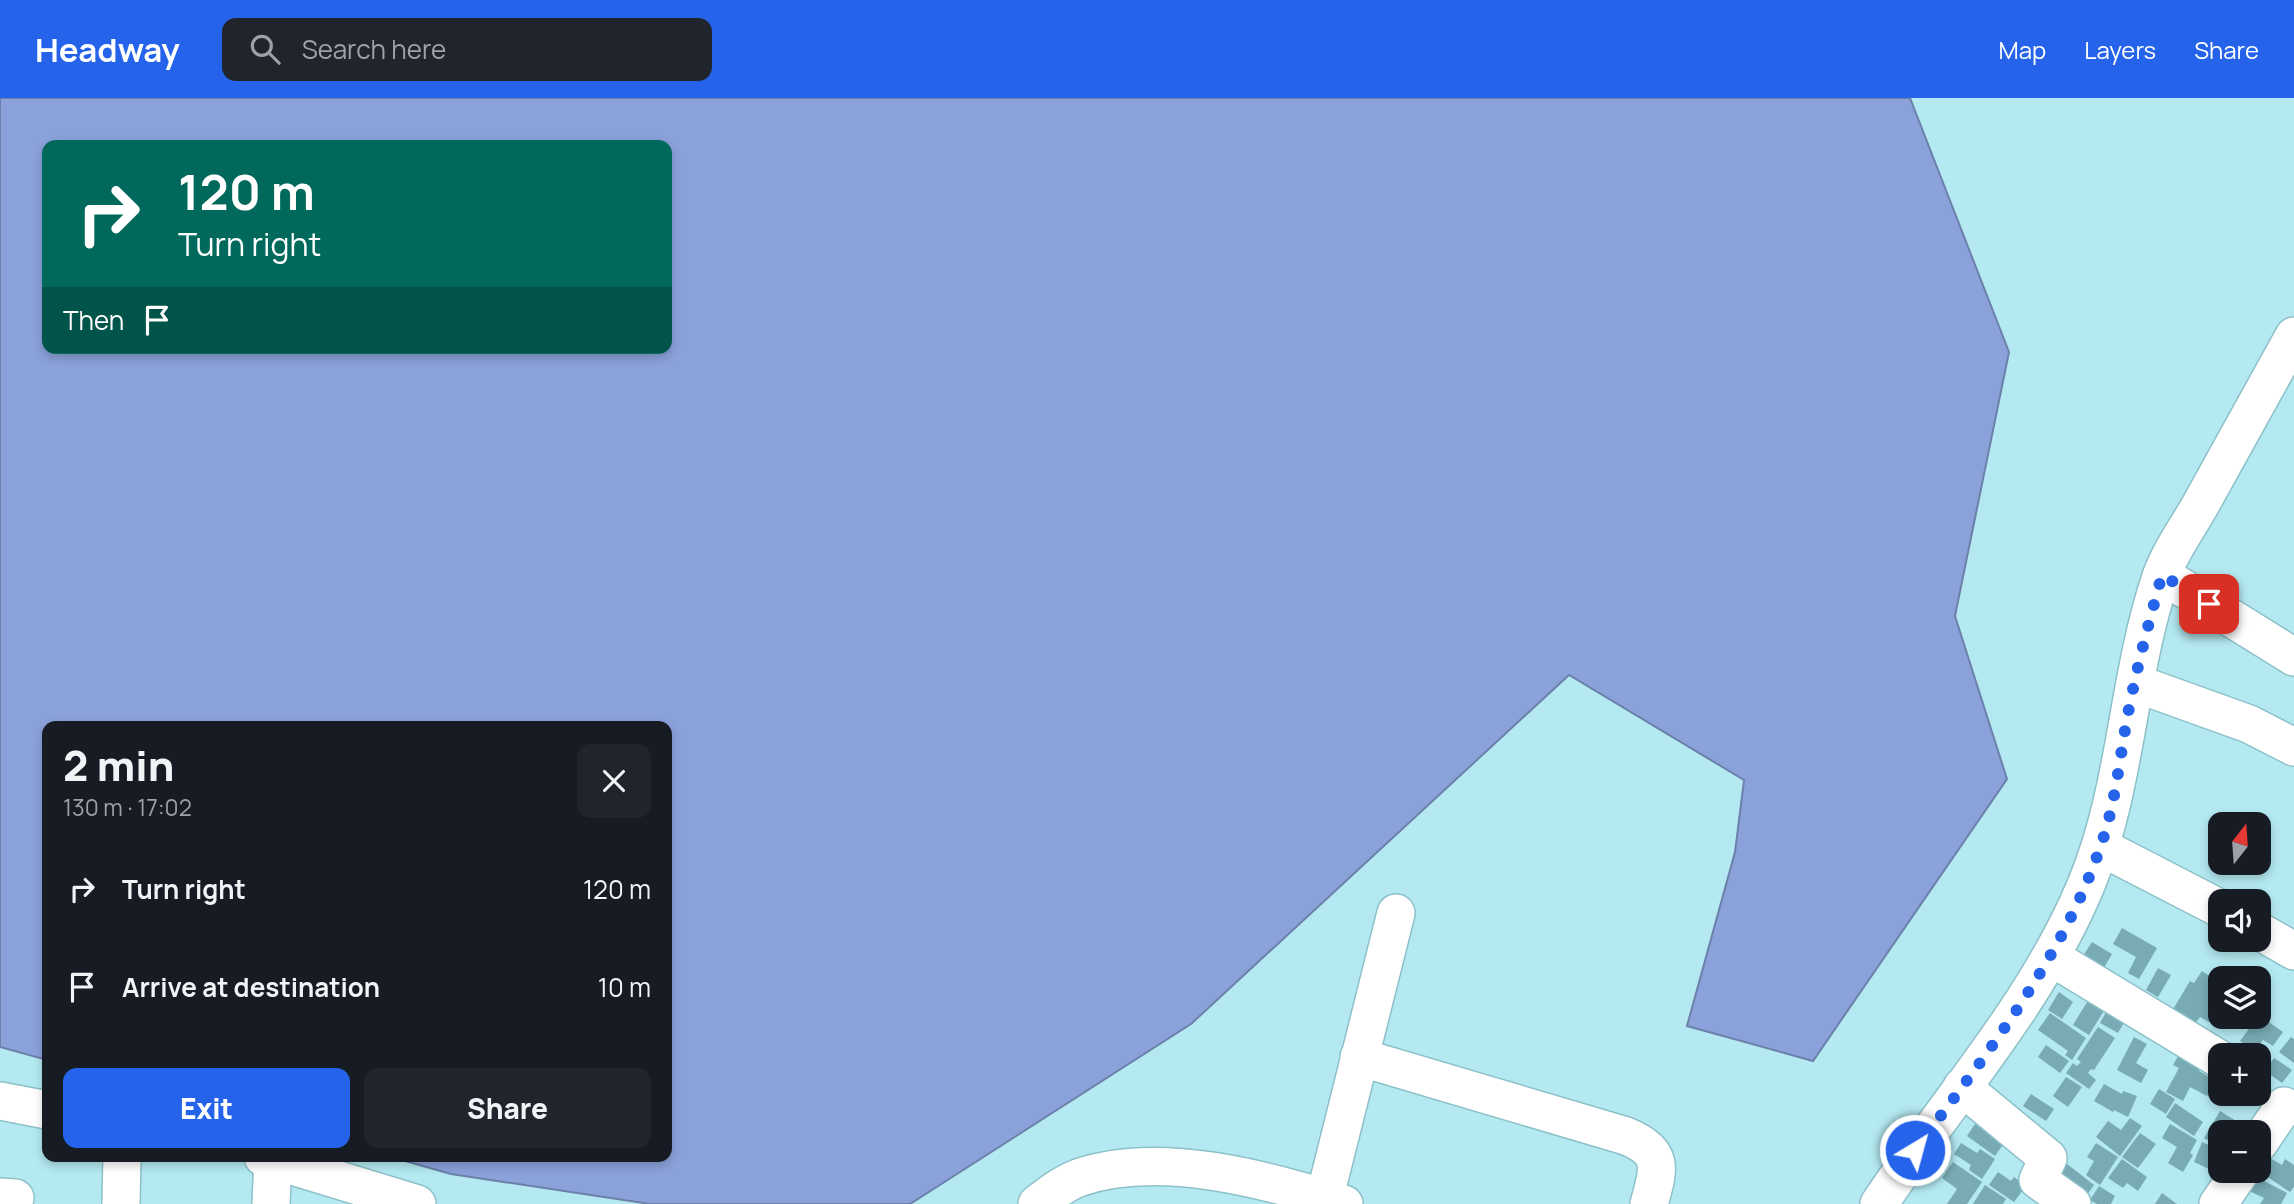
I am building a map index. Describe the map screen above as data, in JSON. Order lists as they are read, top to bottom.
{
  "north": "top",
  "page": {
    "header": "Headway",
    "search": "Search here",
    "nav": ["Map", "Layers", "Share"],
    "turn": ["120 m", "Turn right"],
    "then": "Then",
    "heading": ["2 min", "130 m · 17:02"],
    "map_buttons": ["+", "−"],
    "list": [
      {
        "name": "Turn right",
        "value": "120 m"
      },
      {
        "name": "Arrive at destination",
        "value": "10 m"
      }
    ],
    "buttons": ["Exit", "Share"]
  }
}
